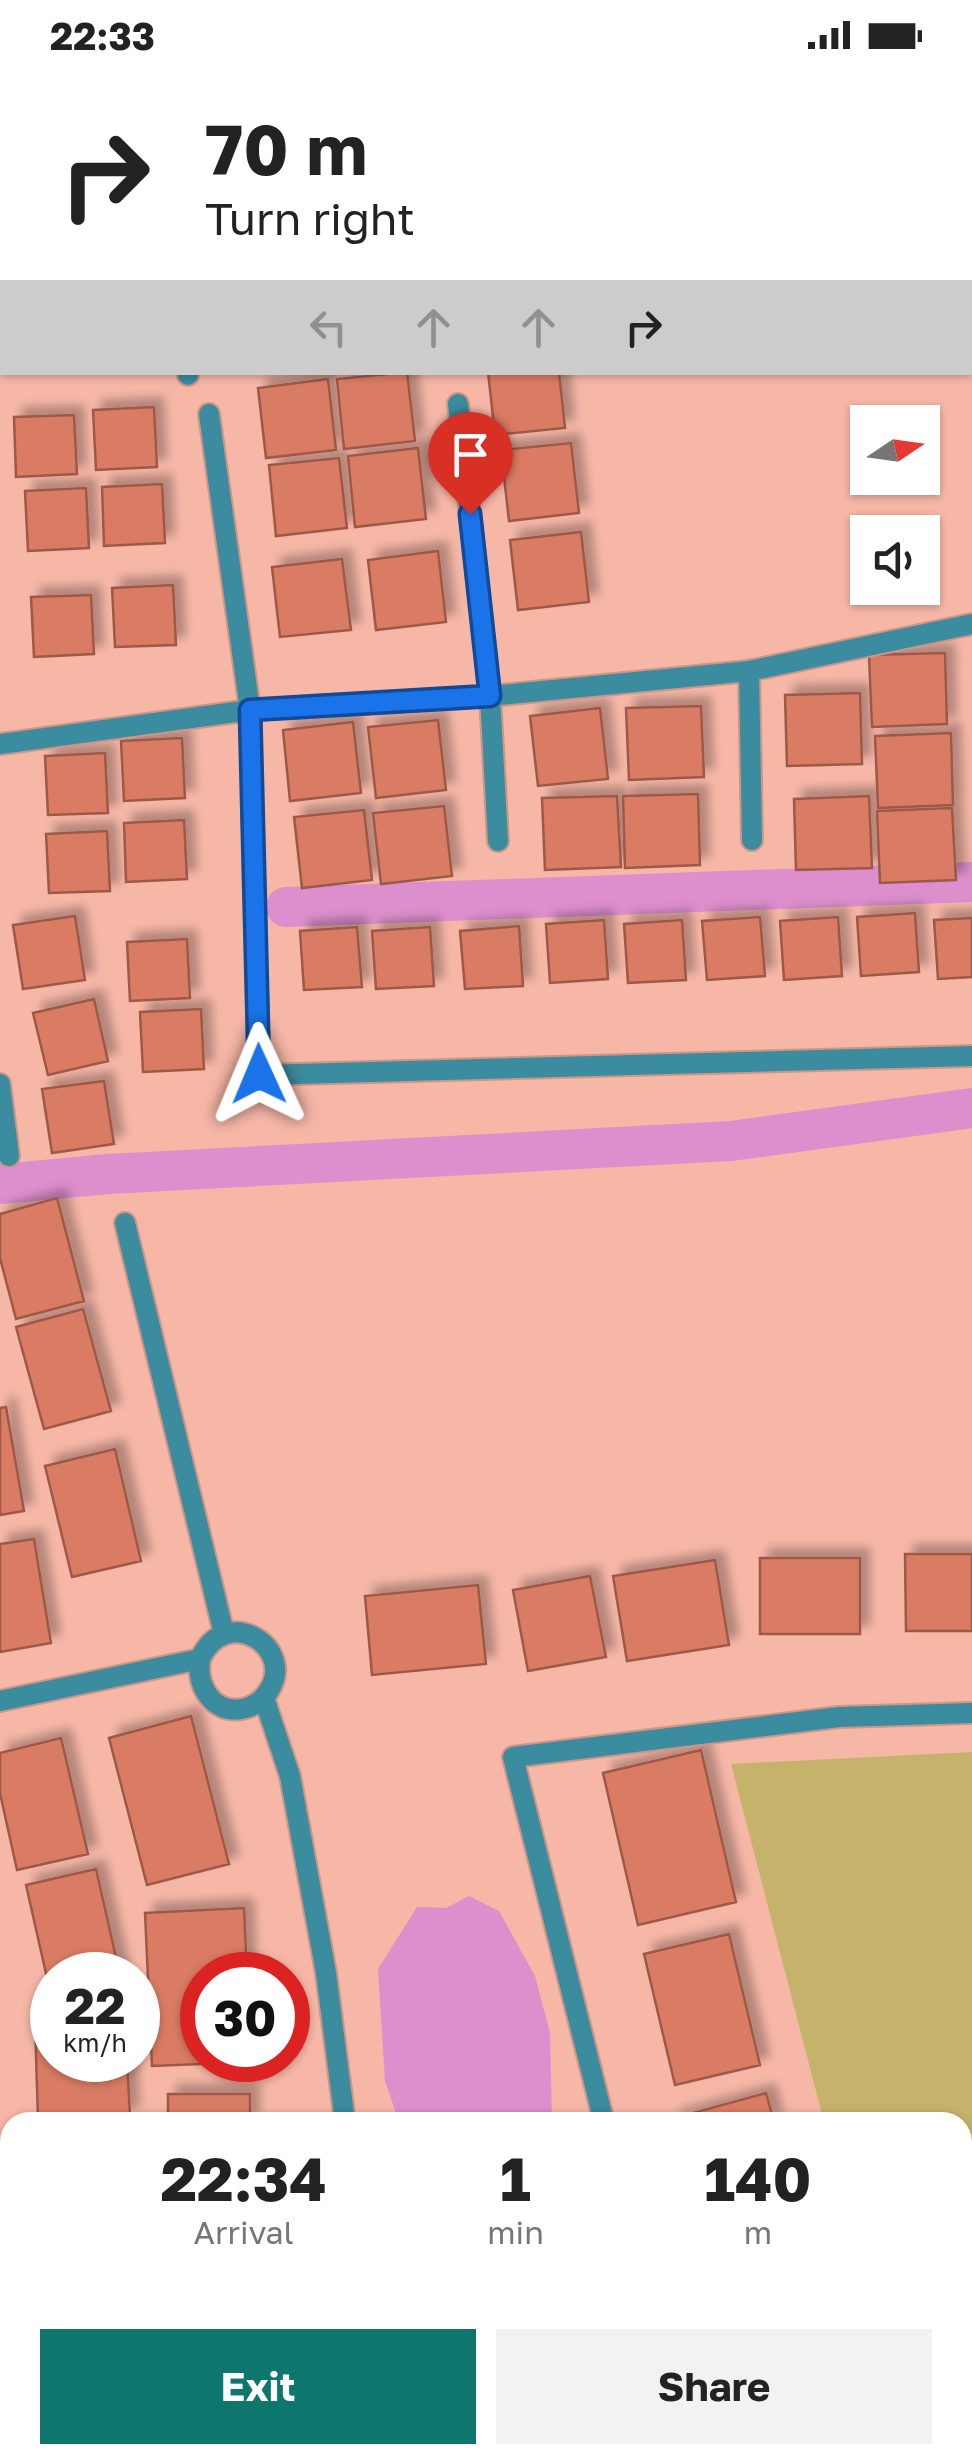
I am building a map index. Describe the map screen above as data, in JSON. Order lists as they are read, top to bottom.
{
  "north": "right",
  "page": {
    "status": "22:33",
    "turn": ["70 m", "Turn right"],
    "speed": "22 km/h",
    "limit": "30",
    "eta": [
      "22:34",
      "Arrival",
      "1",
      "min",
      "140",
      "m"
    ],
    "buttons": ["Exit", "Share"]
  }
}
